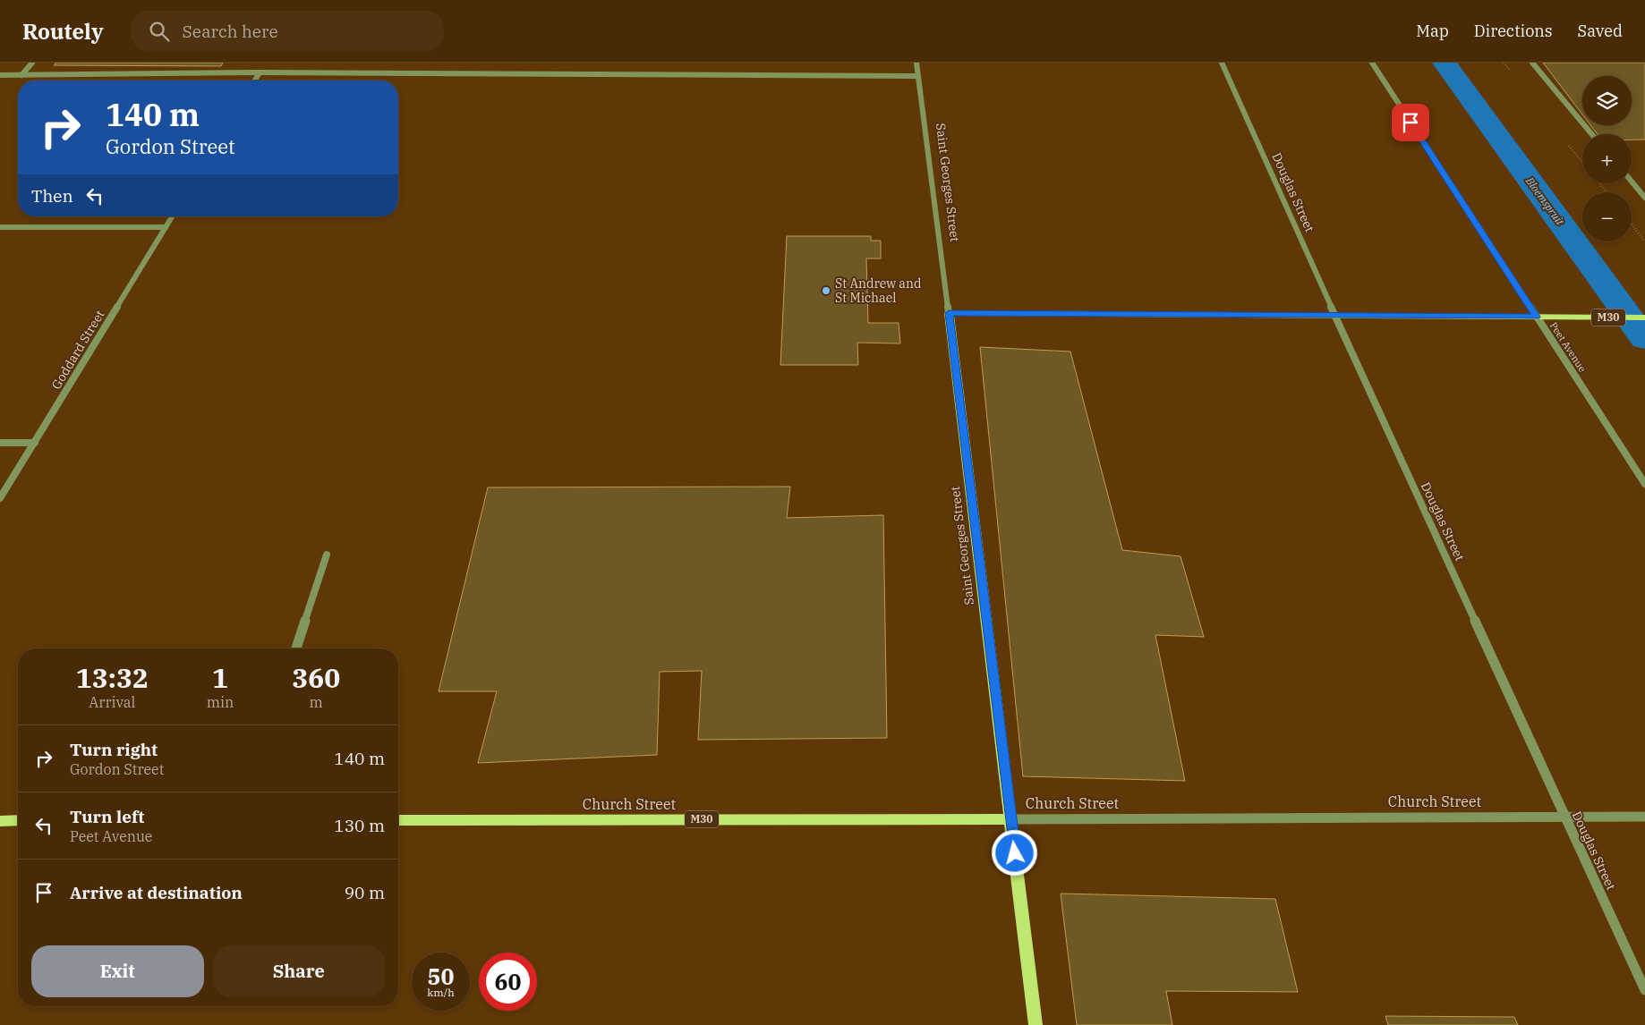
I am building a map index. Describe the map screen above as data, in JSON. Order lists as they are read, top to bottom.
{
  "streets": {
    "main road": ["Saint Georges Street", "M30", "Church Street"],
    "street": ["Douglas Street", "Peet Avenue", "Goddard Street"]
  },
  "crossings": [
    ["Saint Georges Street", "M30"],
    ["Saint Georges Street", "Church Street"],
    ["Douglas Street", "M30"],
    ["Douglas Street", "Church Street"],
    ["M30", "Peet Avenue"]
  ],
  "water": ["Bloemspruit"],
  "places": ["St Andrew and St Michael"],
  "page": {
    "header": "Routely",
    "search": "Search here",
    "nav": ["Map", "Directions", "Saved"],
    "map_buttons": ["+", "−"],
    "turn": ["140 m", "Gordon Street"],
    "then": "Then",
    "eta": [
      "13:32",
      "Arrival",
      "1",
      "min",
      "360",
      "m"
    ],
    "list": [
      {
        "name": "Turn right",
        "note": "Gordon Street",
        "value": "140 m"
      },
      {
        "name": "Turn left",
        "note": "Peet Avenue",
        "value": "130 m"
      },
      {
        "name": "Arrive at destination",
        "value": "90 m"
      }
    ],
    "buttons": ["Exit", "Share"],
    "speed": "50 km/h",
    "limit": "60"
  }
}
